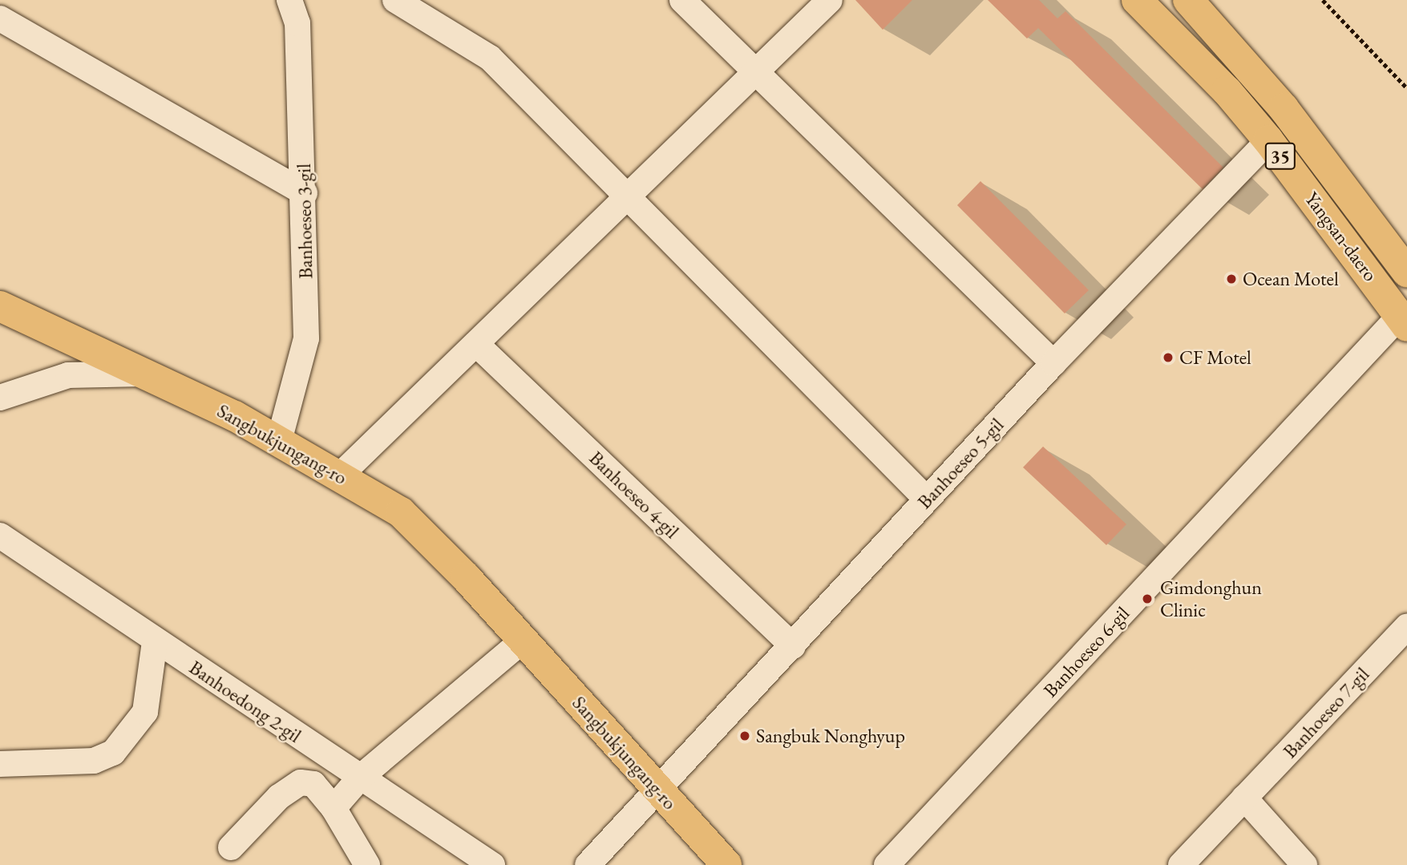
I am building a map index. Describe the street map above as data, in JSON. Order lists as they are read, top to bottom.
{
  "streets": {
    "main road": ["35", "Yangsan-daero", "Sangbukjungang-ro"],
    "street": [
      "Banhoeseo 3-gil",
      "Banhoeseo 5-gil",
      "Banhoeseo 4-gil",
      "Banhoeseo 6-gil",
      "Banhoedong 2-gil",
      "Banhoeseo 7-gil"
    ]
  },
  "crossings": [
    ["Banhoeseo 3-gil", "Sangbukjungang-ro"],
    ["Yangsan-daero", "Banhoeseo 5-gil"],
    ["Yangsan-daero", "Banhoeseo 6-gil"],
    ["Sangbukjungang-ro", "Banhoeseo 5-gil"],
    ["Banhoeseo 5-gil", "Banhoeseo 4-gil"]
  ],
  "places": [
    "Ocean Motel",
    "CF Motel",
    "Gimdonghun Clinic",
    "Sangbuk Nonghyup"
  ]
}
